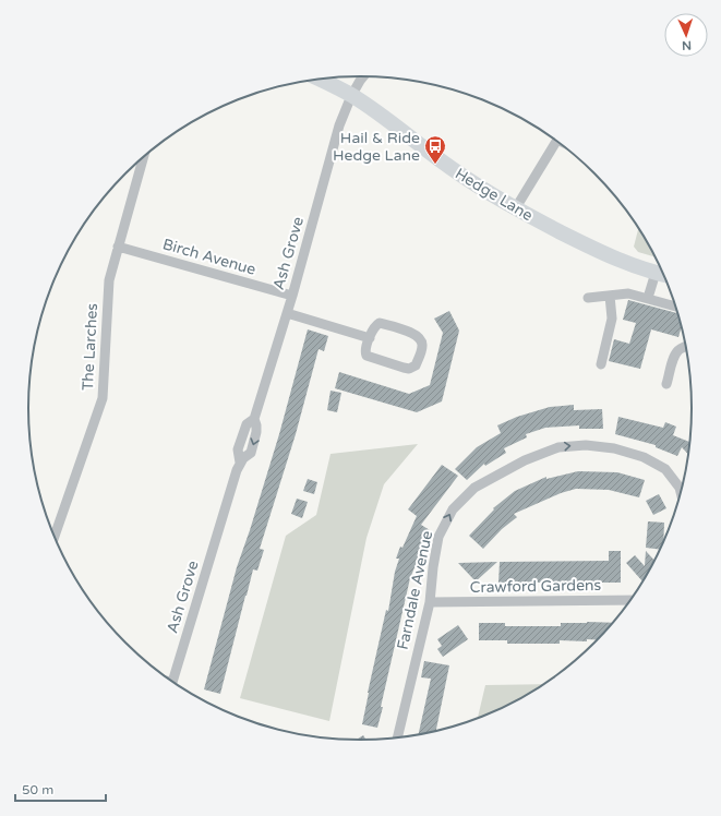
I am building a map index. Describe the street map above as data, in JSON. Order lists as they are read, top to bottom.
{
  "streets": {
    "main road": ["Hedge Lane"],
    "street": [
      "Ash Grove",
      "Birch Avenue",
      "The Larches",
      "Crawford Gardens",
      "Farndale Avenue"
    ]
  },
  "crossings": [
    ["Hedge Lane", "Ash Grove"],
    ["Ash Grove", "Birch Avenue"],
    ["Birch Avenue", "The Larches"],
    ["Crawford Gardens", "Farndale Avenue"]
  ],
  "places": {
    "bus stop": ["Hail & Ride Hedge Lane"]
  },
  "scale_bar": "50 m",
  "north": "bottom"
}
